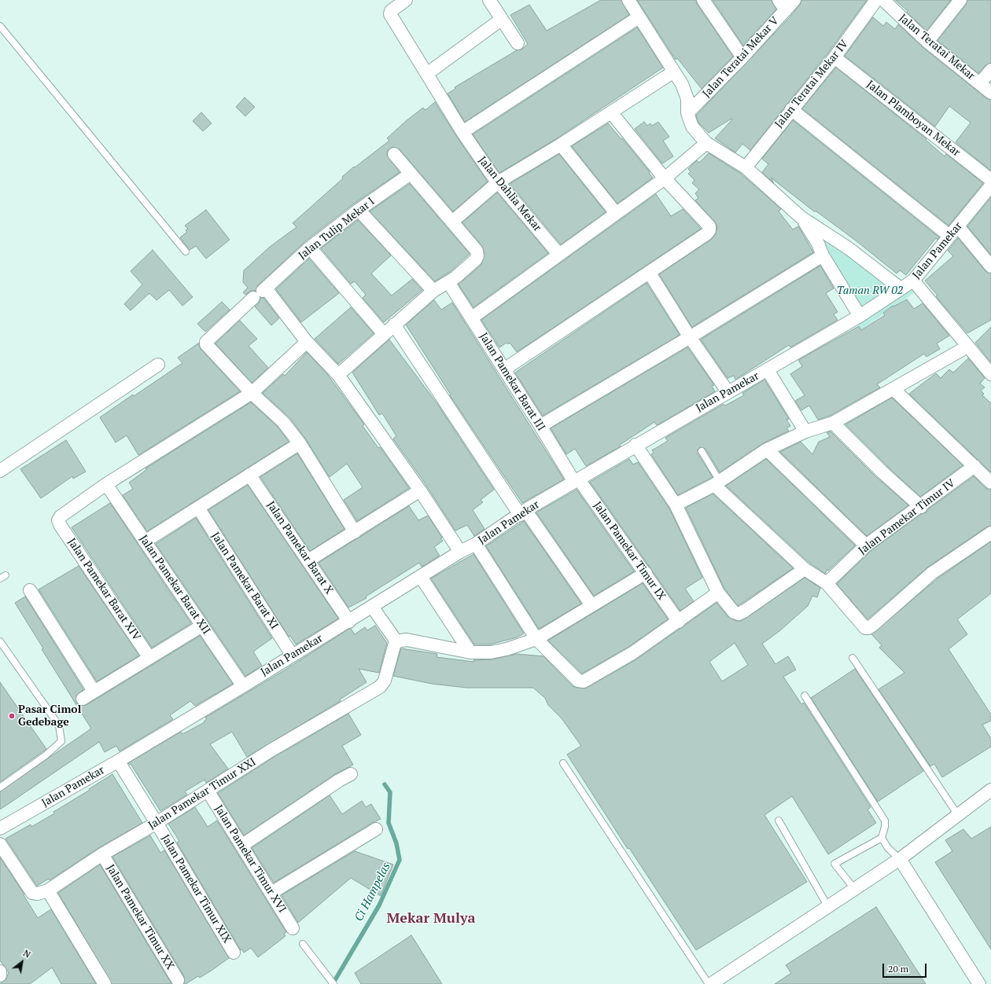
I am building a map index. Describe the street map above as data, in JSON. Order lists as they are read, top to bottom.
{
  "streets": {
    "street": [
      "Jalan Teratai Mekar",
      "Jalan Teratai Mekar V",
      "Jalan Teratai Mekar IV",
      "Jalan Plamboyan Mekar",
      "Jalan Dahlia Mekar",
      "Jalan Tulip Mekar I",
      "Jalan Pamekar",
      "Jalan Pamekar Barat III",
      "Jalan Pamekar Timur IV",
      "Jalan Pamekar Barat X",
      "Jalan Pamekar Timur IX",
      "Jalan Pamekar Barat XI",
      "Jalan Pamekar Barat XII",
      "Jalan Pamekar Barat XIV",
      "Jalan Pamekar Timur XXI",
      "Jalan Pamekar Timur XVI",
      "Jalan Pamekar Timur XIX",
      "Jalan Pamekar Timur XX"
    ]
  },
  "crossings": [
    ["Jalan Teratai Mekar IV", "Jalan Plamboyan Mekar"],
    ["Jalan Pamekar", "Jalan Pamekar Barat III"],
    ["Jalan Pamekar", "Jalan Pamekar Barat X"],
    ["Jalan Pamekar", "Jalan Pamekar Timur IX"],
    ["Jalan Pamekar", "Jalan Pamekar Barat XI"],
    ["Jalan Pamekar", "Jalan Pamekar Barat XII"],
    ["Jalan Pamekar", "Jalan Pamekar Timur XIX"],
    ["Jalan Pamekar Barat III", "Jalan Pamekar Timur IX"],
    ["Jalan Pamekar Barat XII", "Jalan Pamekar Barat XIV"],
    ["Jalan Pamekar Timur XXI", "Jalan Pamekar Timur XVI"],
    ["Jalan Pamekar Timur XXI", "Jalan Pamekar Timur XIX"],
    ["Jalan Pamekar Timur XXI", "Jalan Pamekar Timur XX"]
  ],
  "districts": ["Mekar Mulya"],
  "water": ["Ci Hampelas"],
  "parks": ["Taman RW 02"],
  "places": ["Pasar Cimol Gedebage"],
  "scale_bar": "20 m",
  "north": "top right"
}
